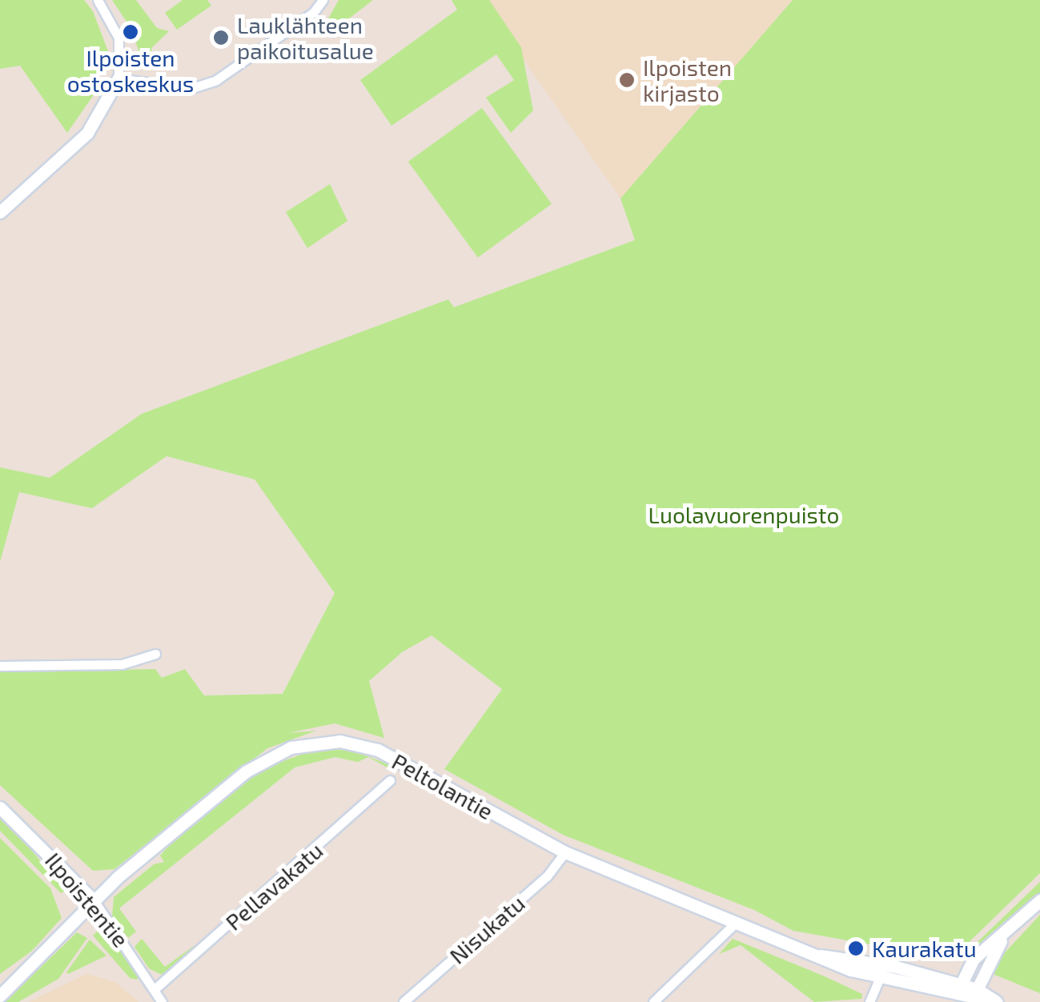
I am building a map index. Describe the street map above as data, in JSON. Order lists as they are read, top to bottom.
{
  "streets": {
    "street": [
      "Peltolantie",
      "Pellavakatu",
      "Ilpoistentie",
      "Nisukatu"
    ]
  },
  "crossings": [
    ["Peltolantie", "Ilpoistentie"],
    ["Peltolantie", "Nisukatu"],
    ["Pellavakatu", "Ilpoistentie"]
  ],
  "parks": ["Luolavuorenpuisto"],
  "places": [
    "Ilpoisten ostoskeskus",
    "Lauklähteen paikoitusalue",
    "Ilpoisten kirjasto",
    "Kaurakatu"
  ]
}
